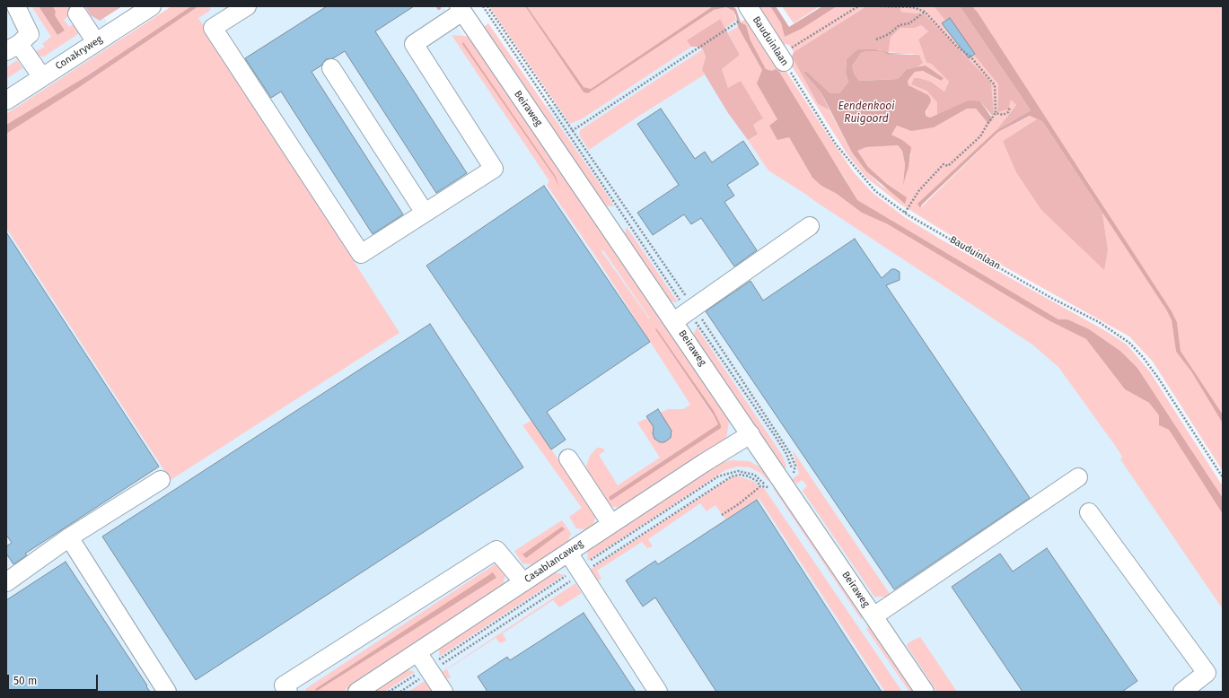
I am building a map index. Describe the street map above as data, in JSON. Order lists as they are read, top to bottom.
{
  "streets": {
    "street": [
      "Bauduinlaan",
      "Conakryweg",
      "Beiraweg",
      "Casablancaweg"
    ]
  },
  "crossings": [
    ["Beiraweg", "Casablancaweg"]
  ],
  "water": ["Eendenkooi Ruigoord"],
  "scale_bar": "50 m"
}
